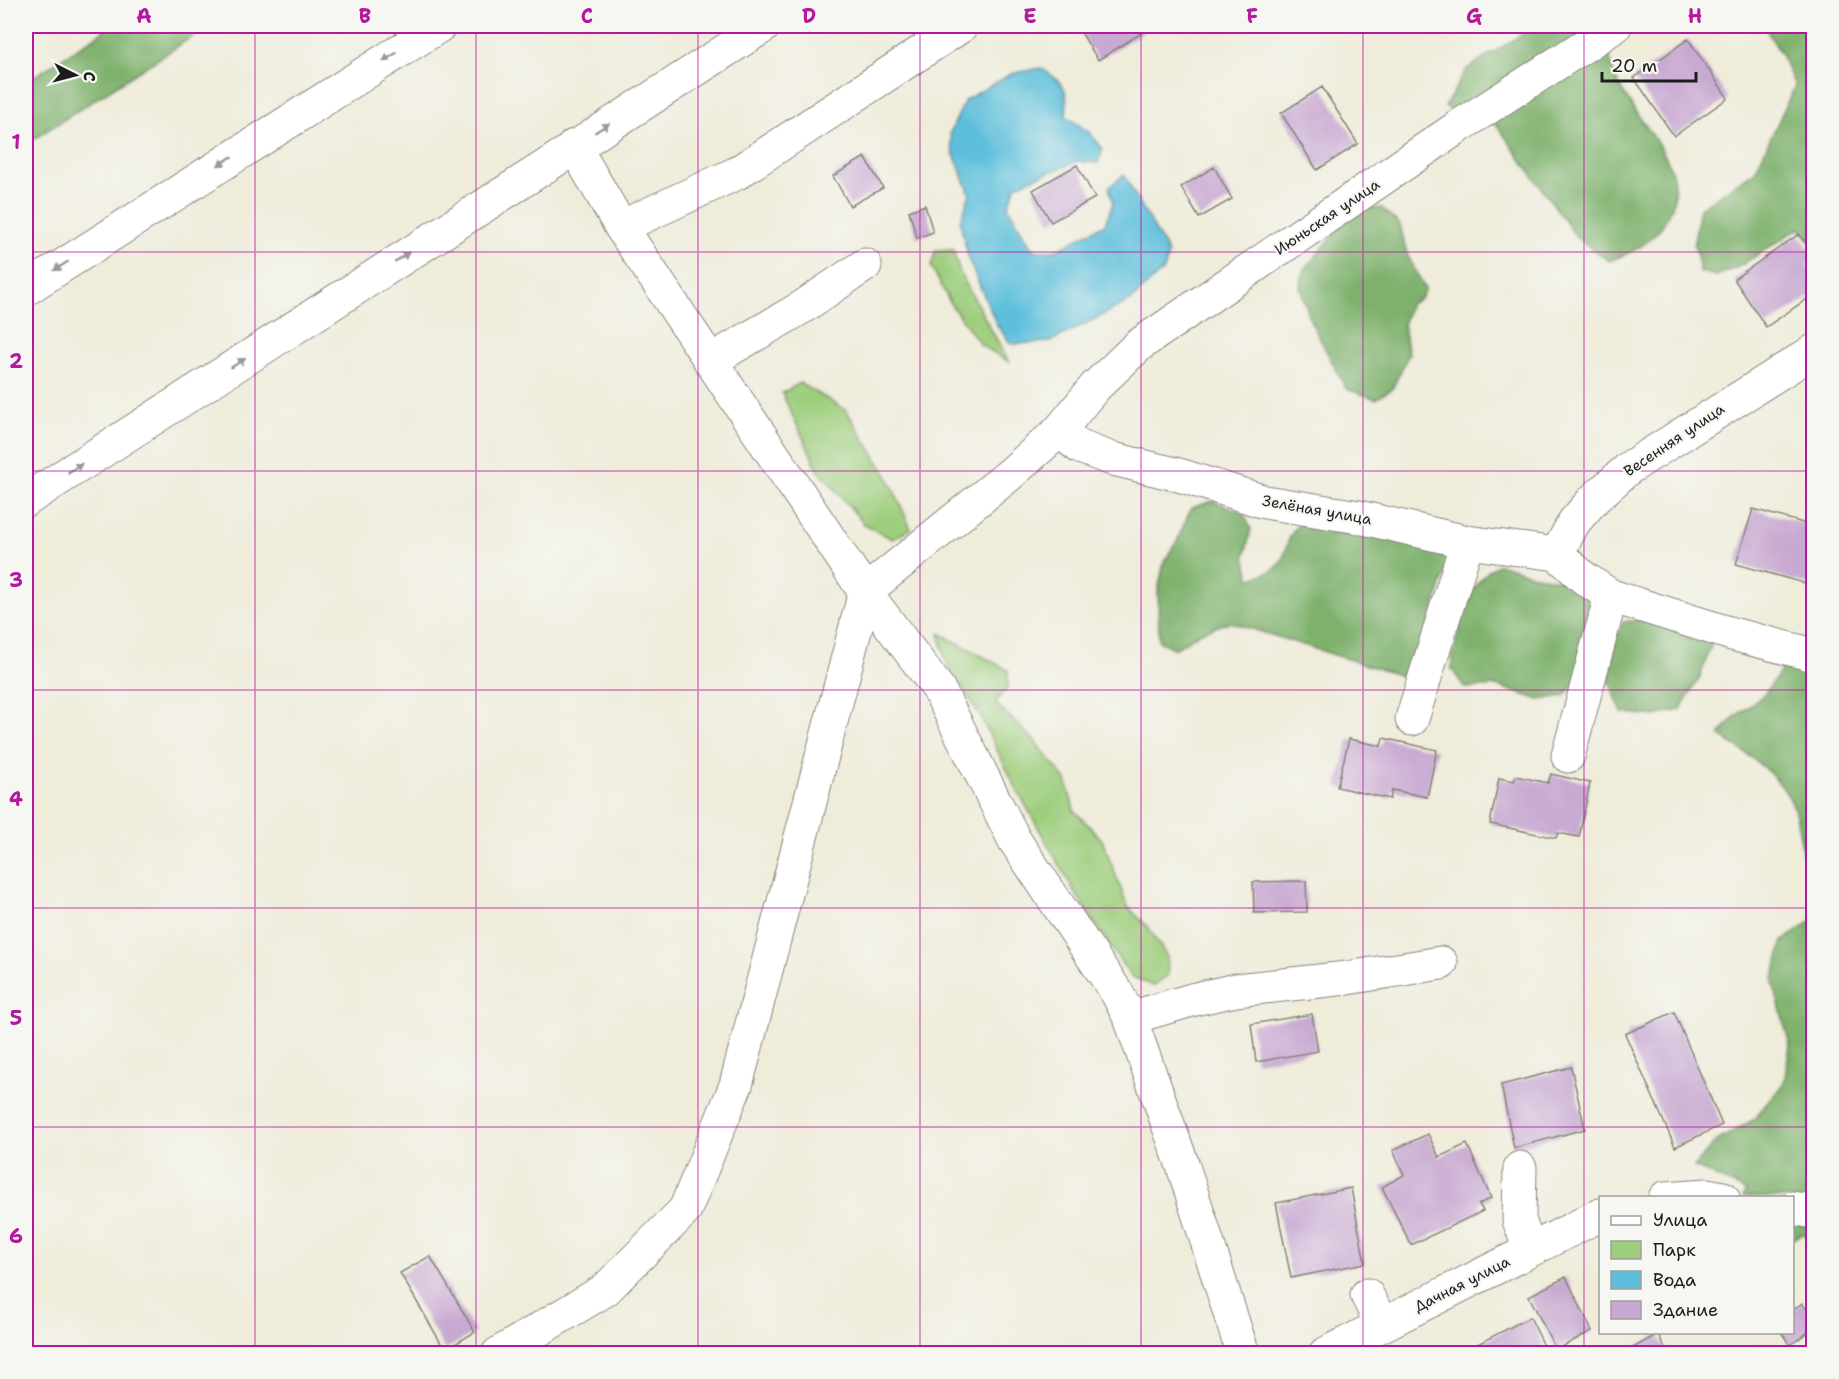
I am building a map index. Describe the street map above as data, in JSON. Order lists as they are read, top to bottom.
{
  "streets": {
    "main road": [
      "Июньская улица",
      "Весенняя улица",
      "Зелёная улица",
      "Дачная улица"
    ]
  },
  "crossings": [
    ["Июньская улица", "Зелёная улица"],
    ["Весенняя улица", "Зелёная улица"]
  ],
  "legend": [
    "Улица",
    "Парк",
    "Вода",
    "Здание"
  ],
  "scale_bar": "20 m",
  "north": "right",
  "grid": {
    "columns": [
      "A",
      "B",
      "C",
      "D",
      "E",
      "F",
      "G",
      "H"
    ],
    "rows": [
      "1",
      "2",
      "3",
      "4",
      "5",
      "6"
    ]
  }
}
